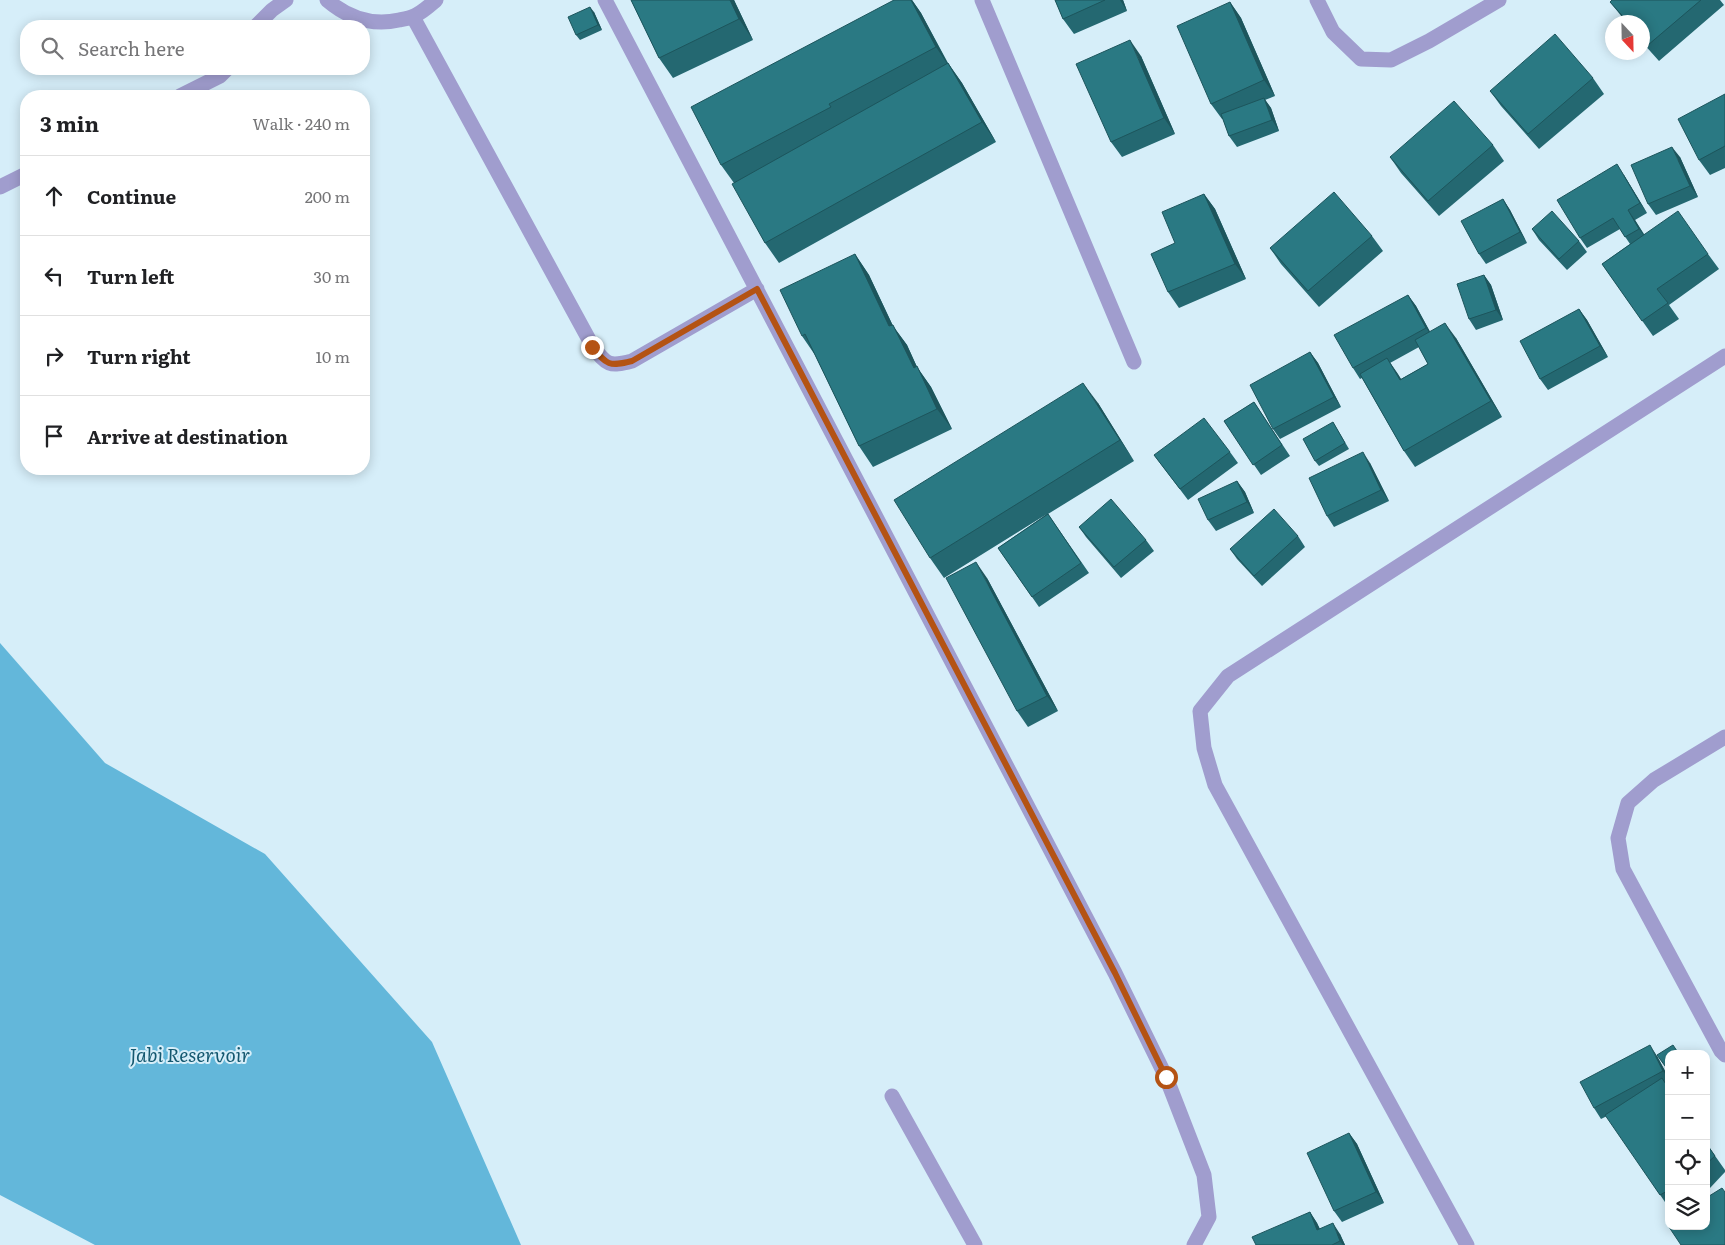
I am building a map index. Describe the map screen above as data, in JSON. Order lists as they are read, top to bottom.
{
  "water": ["Jabi Reservoir"],
  "north": "bottom",
  "page": {
    "search": "Search here",
    "heading": ["3 min", "Walk · 240 m"],
    "list": [
      ["Continue", "200 m"],
      ["Turn left", "30 m"],
      ["Turn right", "10 m"],
      "Arrive at destination"
    ],
    "map_buttons": ["+", "−"]
  }
}
